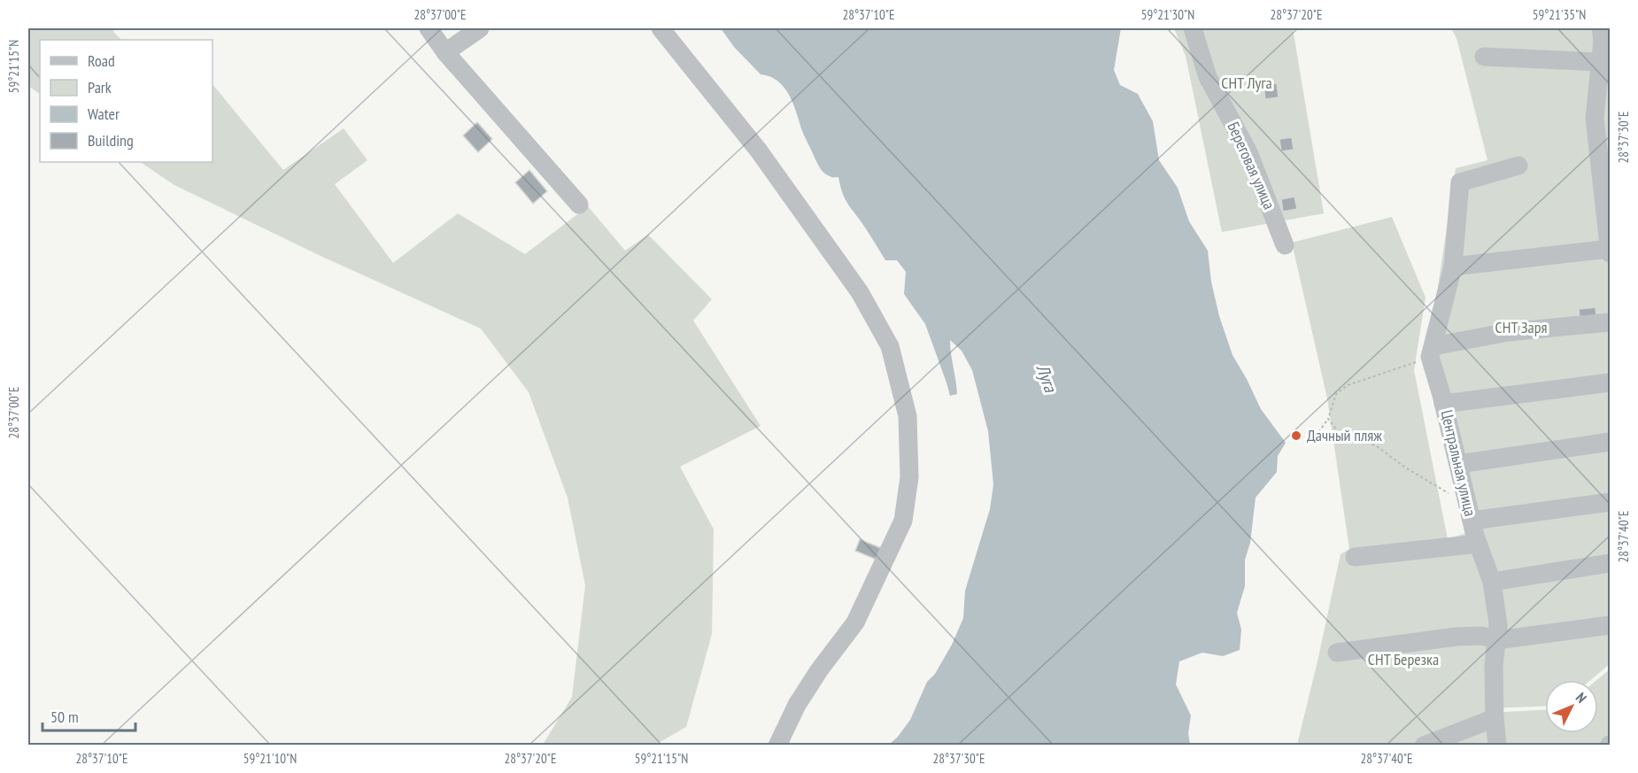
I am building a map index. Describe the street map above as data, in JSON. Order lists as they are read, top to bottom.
{
  "streets": {
    "street": ["Береговая улица", "Центральная улица"]
  },
  "water": ["Луга"],
  "parks": ["СНТ Луга", "СНТ Заря", "СНТ Березка"],
  "places": ["Дачный пляж"],
  "legend": [
    "Road",
    "Park",
    "Water",
    "Building"
  ],
  "scale_bar": "50 m",
  "north": "top right",
  "coordinates": [
    "28°37'00\"E",
    "28°37'10\"E",
    "59°21'30\"N",
    "28°37'20\"E",
    "59°21'35\"N",
    "59°21'15\"N",
    "28°37'30\"E",
    "28°37'40\"E",
    "59°21'10\"N"
  ]
}
